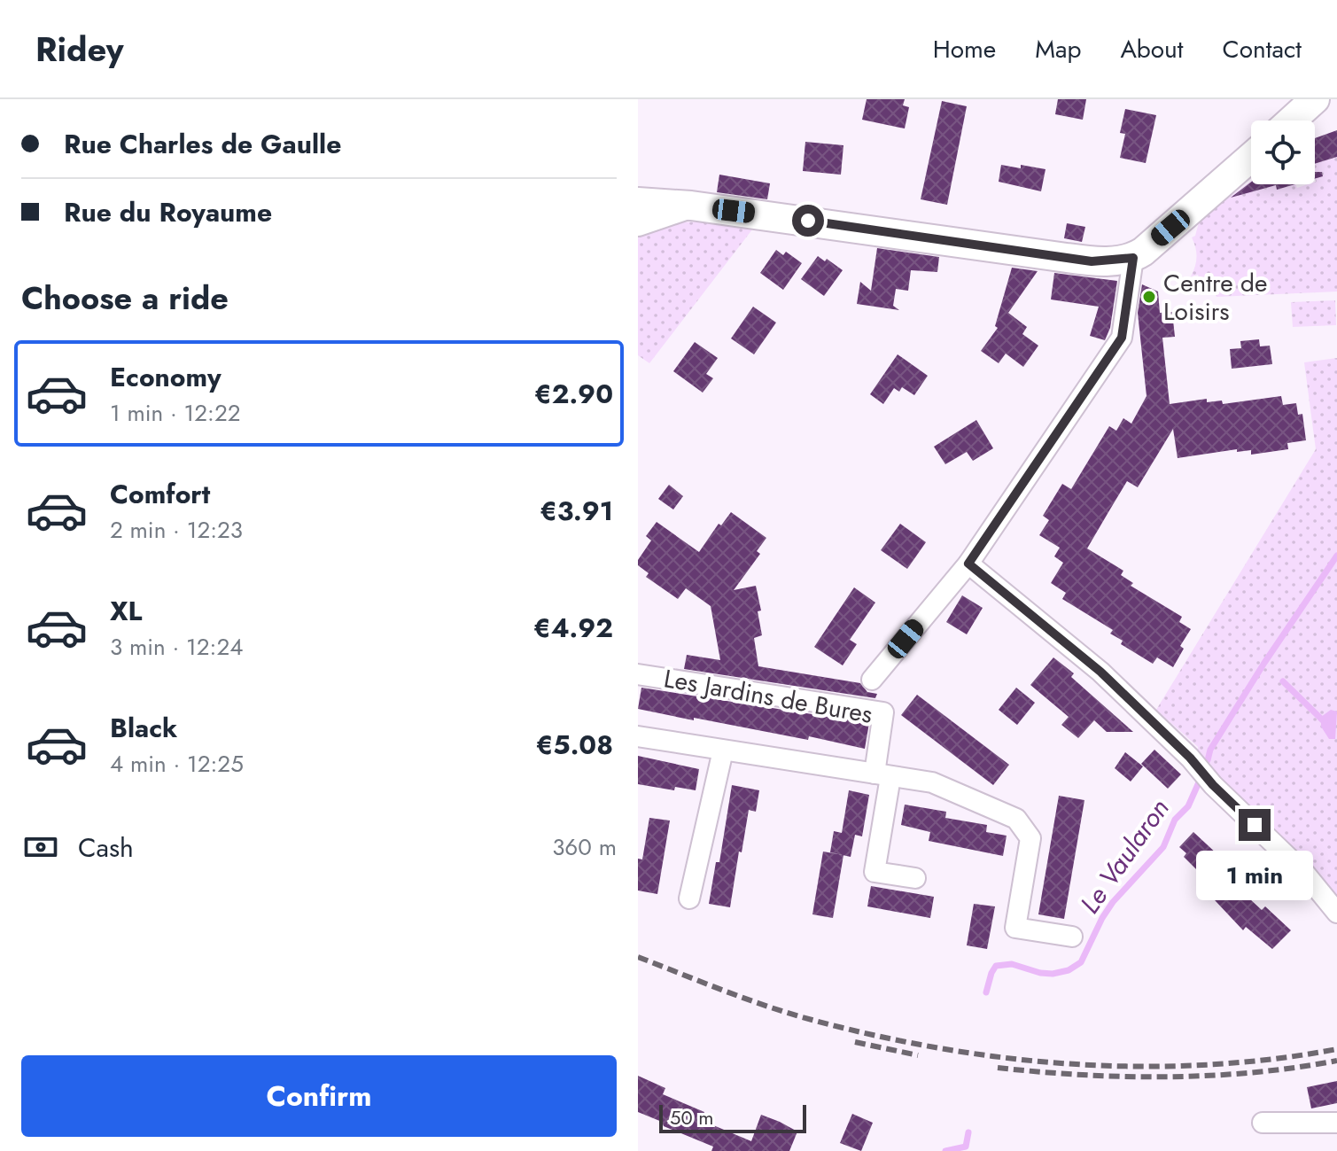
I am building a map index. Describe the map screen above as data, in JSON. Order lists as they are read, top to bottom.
{
  "streets": {
    "street": ["Les Jardins de Bures"]
  },
  "water": ["Le Vaularon"],
  "places": ["Centre de Loisirs"],
  "scale_bar": "50 m",
  "page": {
    "header": "Ridey",
    "nav": [
      "Home",
      "Map",
      "About",
      "Contact"
    ],
    "banner": ["Rue Charles de Gaulle", "Rue du Royaume"],
    "heading": "Choose a ride",
    "list": [
      {
        "name": "Economy",
        "note": "1 min · 12:22",
        "value": "€2.90"
      },
      {
        "name": "Comfort",
        "note": "2 min · 12:23",
        "value": "€3.91"
      },
      {
        "name": "XL",
        "note": "3 min · 12:24",
        "value": "€4.92"
      },
      {
        "name": "Black",
        "note": "4 min · 12:25",
        "value": "€5.08"
      }
    ],
    "pay": ["Cash", "360 m"],
    "bubble": "1 min",
    "buttons": "Confirm",
    "scale": "50 m"
  }
}
